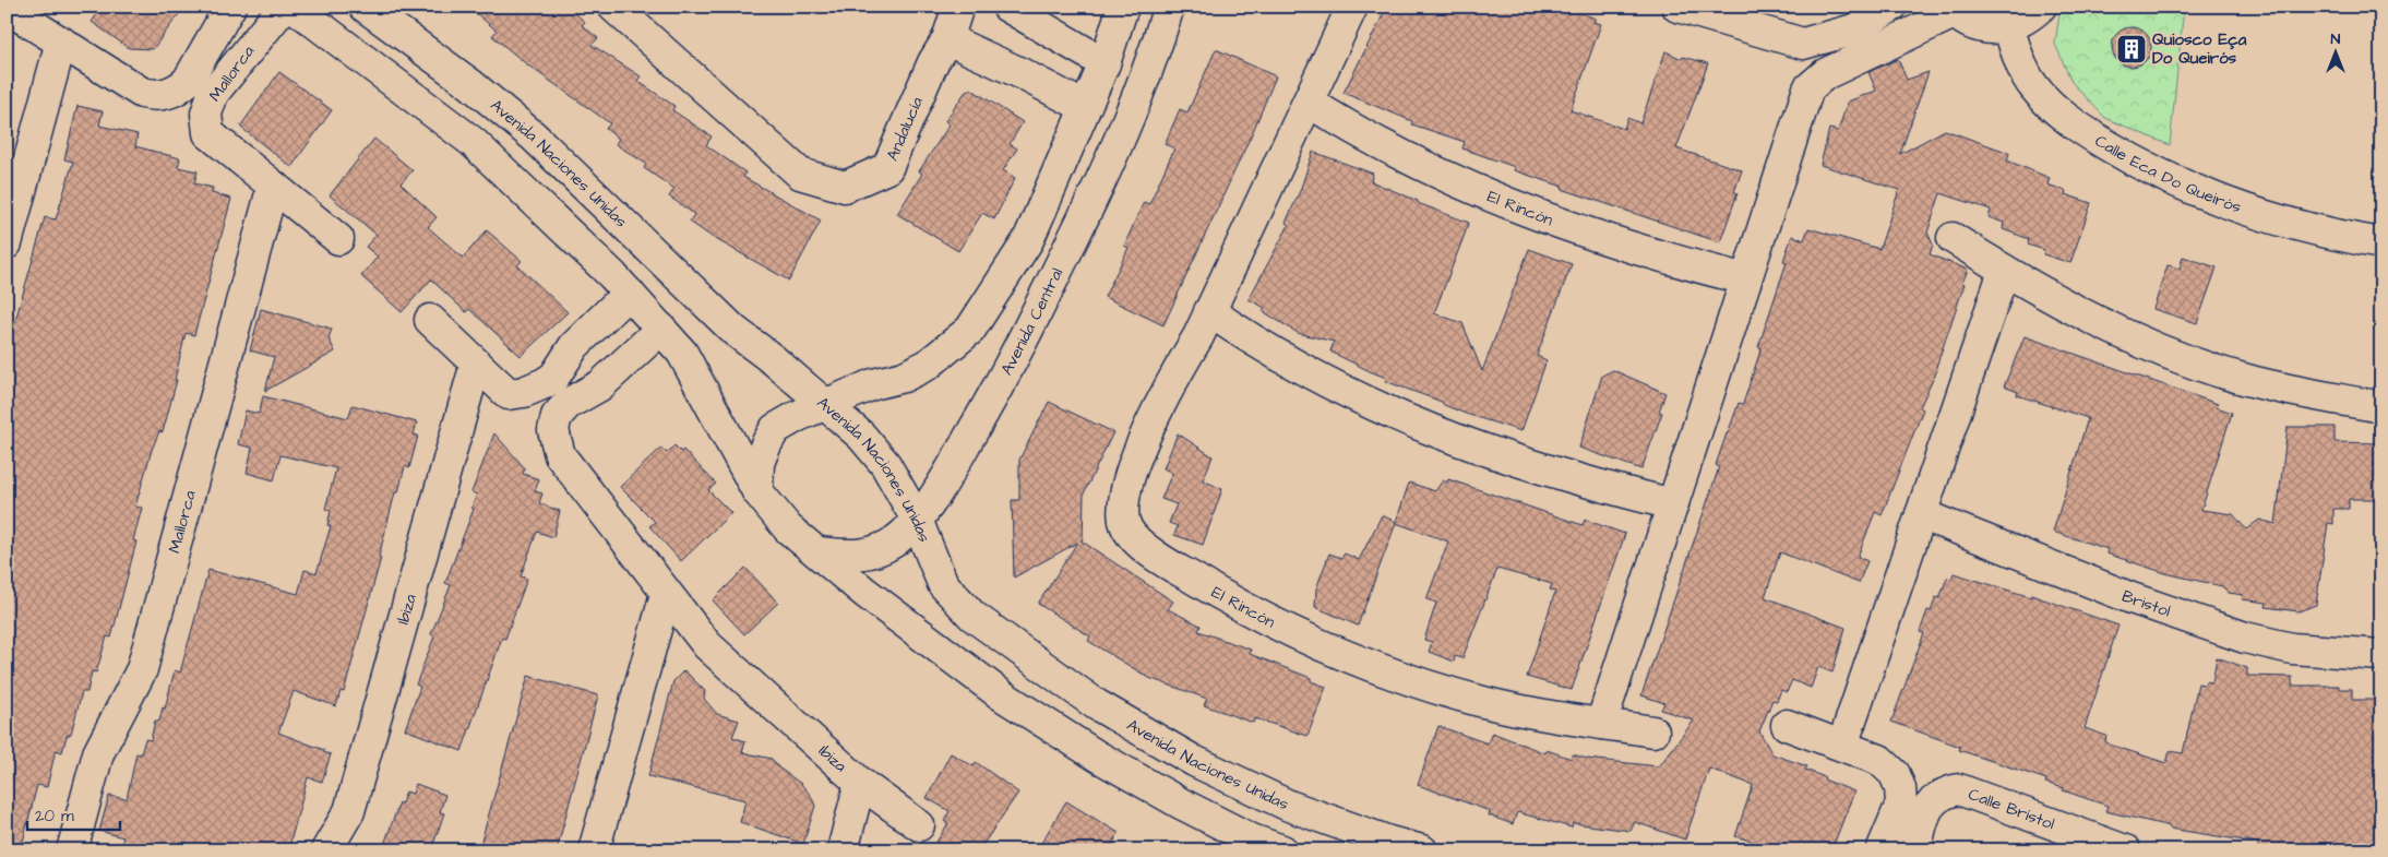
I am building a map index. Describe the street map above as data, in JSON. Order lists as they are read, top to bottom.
{
  "streets": {
    "street": [
      "Mallorca",
      "Andalucía",
      "Avenida Naciones Unidas",
      "Calle Eca Do Queirós",
      "El Rincón",
      "Avenida Central",
      "Bristol",
      "Ibiza",
      "Calle Brístol"
    ]
  },
  "crossings": [
    ["Avenida Naciones Unidas", "Avenida Central"]
  ],
  "places": {
    "building": ["Quiosco Eça Do Queirós"]
  },
  "scale_bar": "20 m",
  "north": "top"
}
